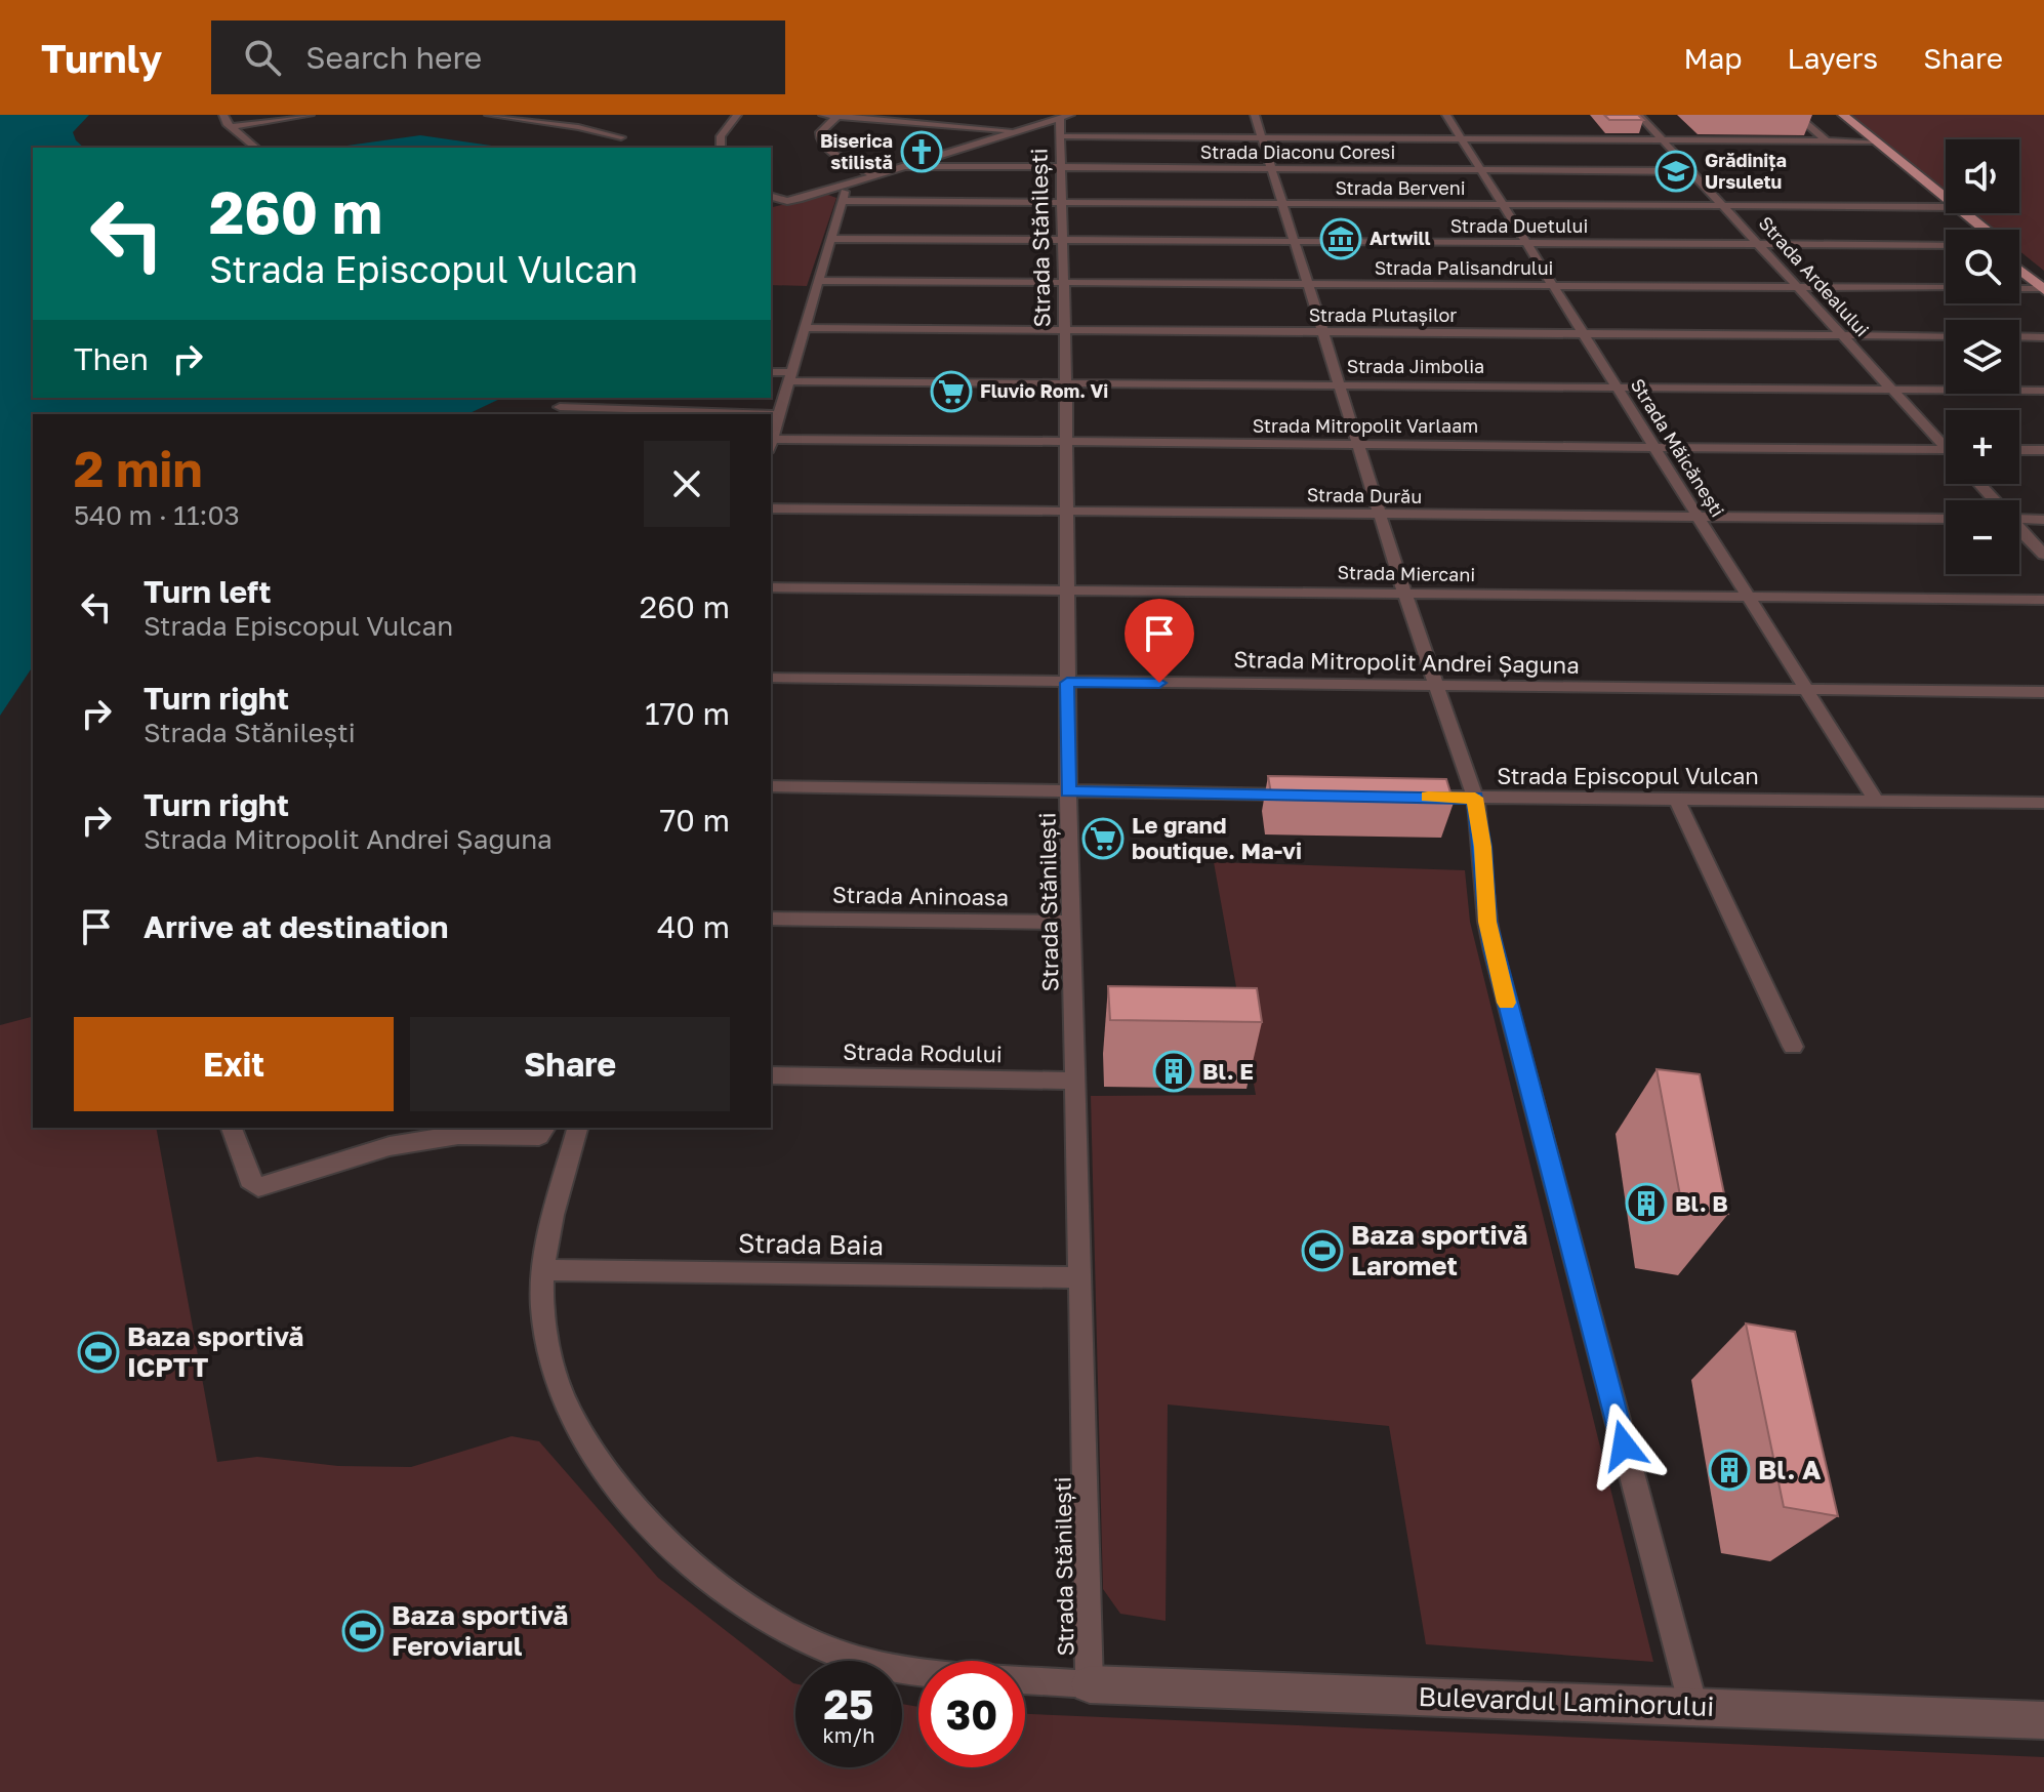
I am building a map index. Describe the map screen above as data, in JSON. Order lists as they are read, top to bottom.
{
  "streets": {
    "street": [
      "Strada Diaconu Coresi",
      "Strada Berveni",
      "Strada Duetului",
      "Strada Stănilești",
      "Strada Palisandrului",
      "Strada Ardealului",
      "Strada Plutașilor",
      "Strada Jimbolia",
      "Strada Mitropolit Varlaam",
      "Strada Măicănești",
      "Strada Durău",
      "Strada Miercani",
      "Strada Mitropolit Andrei Șaguna",
      "Strada Episcopul Vulcan",
      "Strada Aninoasa",
      "Strada Rodului",
      "Strada Baia",
      "Bulevardul Laminorului"
    ]
  },
  "crossings": [
    ["Strada Diaconu Coresi", "Strada Stănilești"],
    ["Strada Diaconu Coresi", "Strada Ardealului"],
    ["Strada Diaconu Coresi", "Strada Măicănești"],
    ["Strada Berveni", "Strada Stănilești"],
    ["Strada Berveni", "Strada Ardealului"],
    ["Strada Berveni", "Strada Măicănești"],
    ["Strada Duetului", "Strada Stănilești"],
    ["Strada Duetului", "Strada Ardealului"],
    ["Strada Duetului", "Strada Măicănești"],
    ["Strada Stănilești", "Strada Palisandrului"],
    ["Strada Stănilești", "Strada Plutașilor"],
    ["Strada Stănilești", "Strada Jimbolia"],
    ["Strada Stănilești", "Strada Mitropolit Varlaam"],
    ["Strada Stănilești", "Strada Durău"],
    ["Strada Stănilești", "Strada Miercani"],
    ["Strada Stănilești", "Strada Mitropolit Andrei Șaguna"],
    ["Strada Stănilești", "Strada Aninoasa"],
    ["Strada Stănilești", "Strada Rodului"],
    ["Strada Stănilești", "Strada Baia"],
    ["Strada Stănilești", "Bulevardul Laminorului"],
    ["Strada Palisandrului", "Strada Ardealului"],
    ["Strada Palisandrului", "Strada Măicănești"],
    ["Strada Ardealului", "Strada Plutașilor"],
    ["Strada Ardealului", "Strada Jimbolia"],
    ["Strada Plutașilor", "Strada Măicănești"],
    ["Strada Jimbolia", "Strada Măicănești"],
    ["Strada Mitropolit Varlaam", "Strada Măicănești"],
    ["Strada Măicănești", "Strada Durău"],
    ["Strada Măicănești", "Strada Miercani"],
    ["Strada Măicănești", "Strada Mitropolit Andrei Șaguna"],
    ["Strada Măicănești", "Strada Episcopul Vulcan"]
  ],
  "places": {
    "church": ["Biserica stilistă"],
    "school or university": ["Grădinița Ursuletu"],
    "museum": ["Artwill"],
    "supermarket": ["Fluvio Rom. Vi", "Le grand boutique. Ma-vi"],
    "building": ["Bl. E", "Bl. B", "Bl. A"],
    "sports": ["Baza sportivă Laromet", "Baza sportivă ICPTT", "Baza sportivă Feroviarul"]
  },
  "page": {
    "header": "Turnly",
    "search": "Search here",
    "nav": ["Map", "Layers", "Share"],
    "map_buttons": ["+", "−"],
    "turn": ["260 m", "Strada Episcopul Vulcan"],
    "then": "Then",
    "heading": ["2 min", "540 m · 11:03"],
    "list": [
      {
        "name": "Turn left",
        "note": "Strada Episcopul Vulcan",
        "value": "260 m"
      },
      {
        "name": "Turn right",
        "note": "Strada Stănilești",
        "value": "170 m"
      },
      {
        "name": "Turn right",
        "note": "Strada Mitropolit Andrei Șaguna",
        "value": "70 m"
      },
      {
        "name": "Arrive at destination",
        "value": "40 m"
      }
    ],
    "buttons": ["Exit", "Share"],
    "speed": "25 km/h",
    "limit": "30"
  }
}
